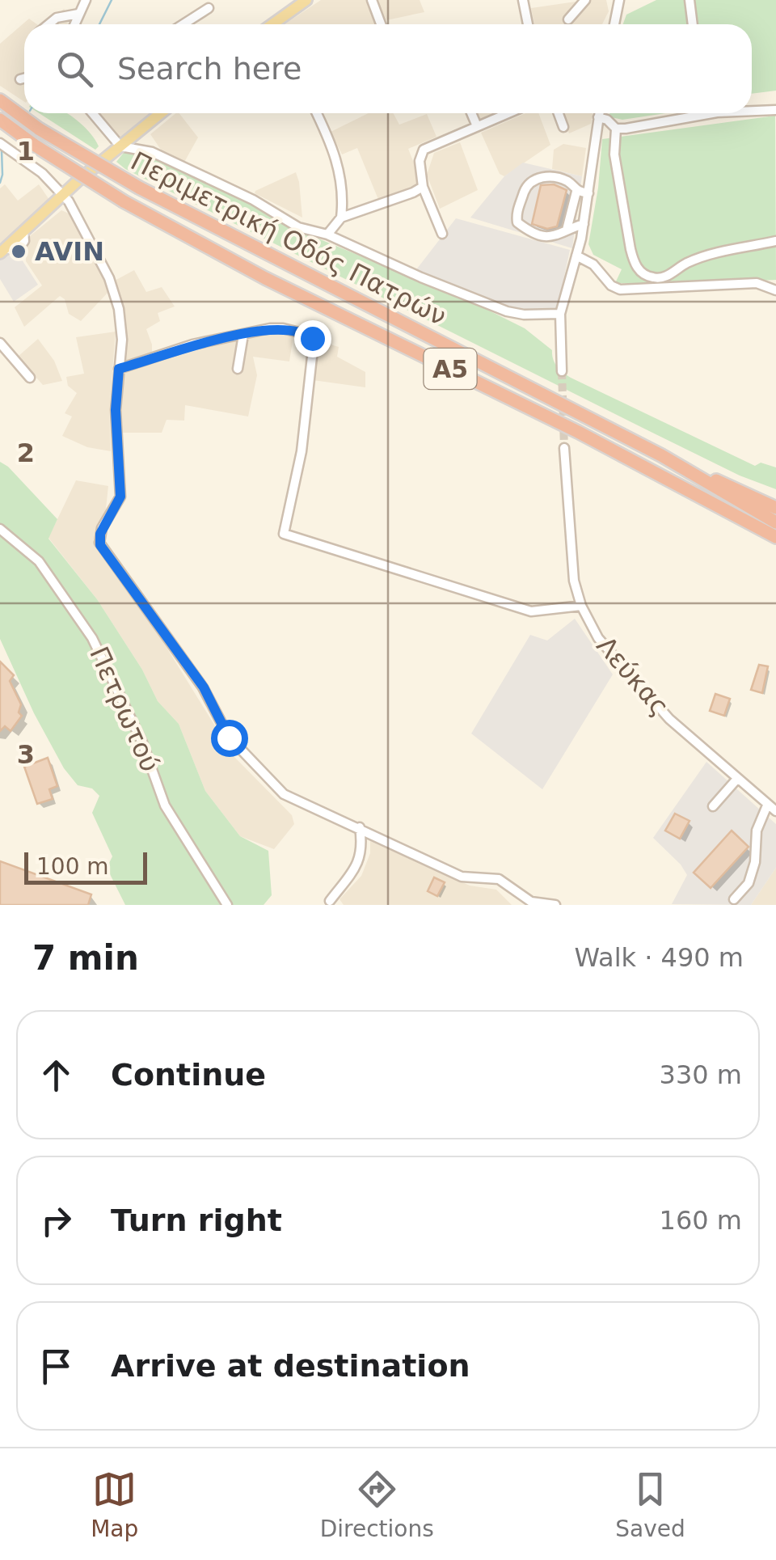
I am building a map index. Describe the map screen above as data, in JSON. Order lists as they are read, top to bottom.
{
  "streets": {
    "highway": ["Περιμετρική Οδός Πατρών", "Α5"],
    "street": ["Λεύκας", "Πετρωτού"]
  },
  "places": ["AVIN"],
  "scale_bar": "100 m",
  "page": {
    "search": "Search here",
    "scale": "100 m",
    "heading": ["7 min", "Walk · 490 m"],
    "list": [
      ["Continue", "330 m"],
      ["Turn right", "160 m"],
      "Arrive at destination"
    ],
    "nav": ["Map", "Directions", "Saved"]
  },
  "grid": {
    "rows": ["1", "2", "3"]
  }
}
